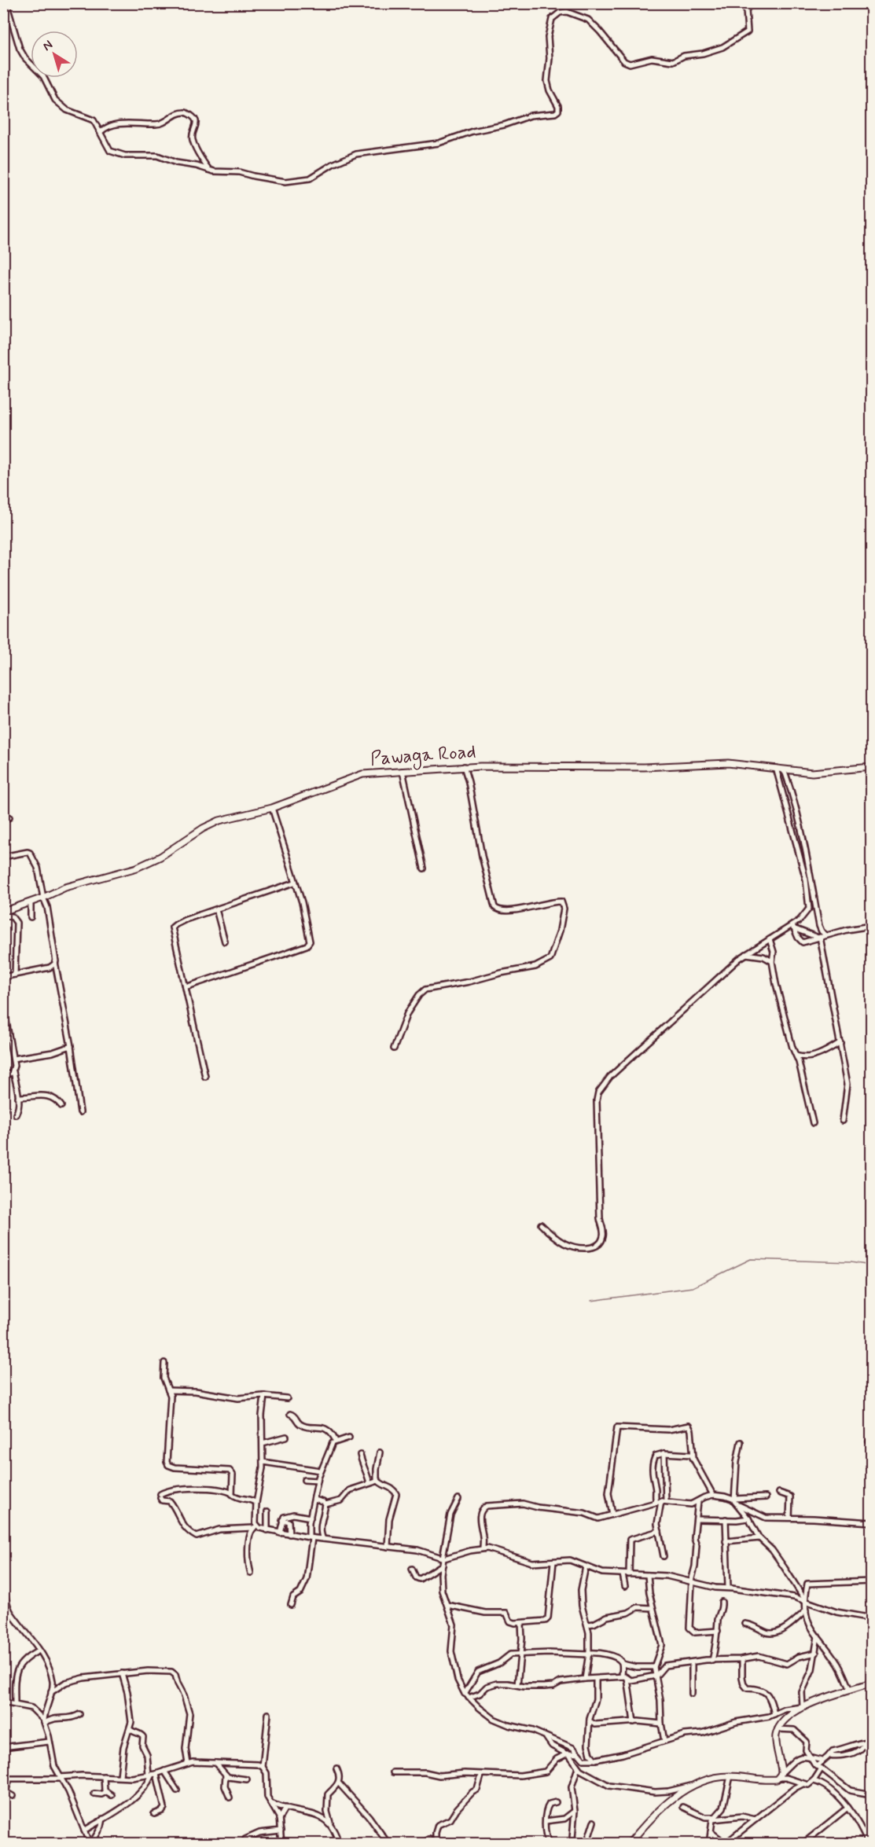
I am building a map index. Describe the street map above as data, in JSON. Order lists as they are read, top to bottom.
{
  "streets": {
    "main road": ["Pawaga Road"]
  },
  "north": "top left"
}
